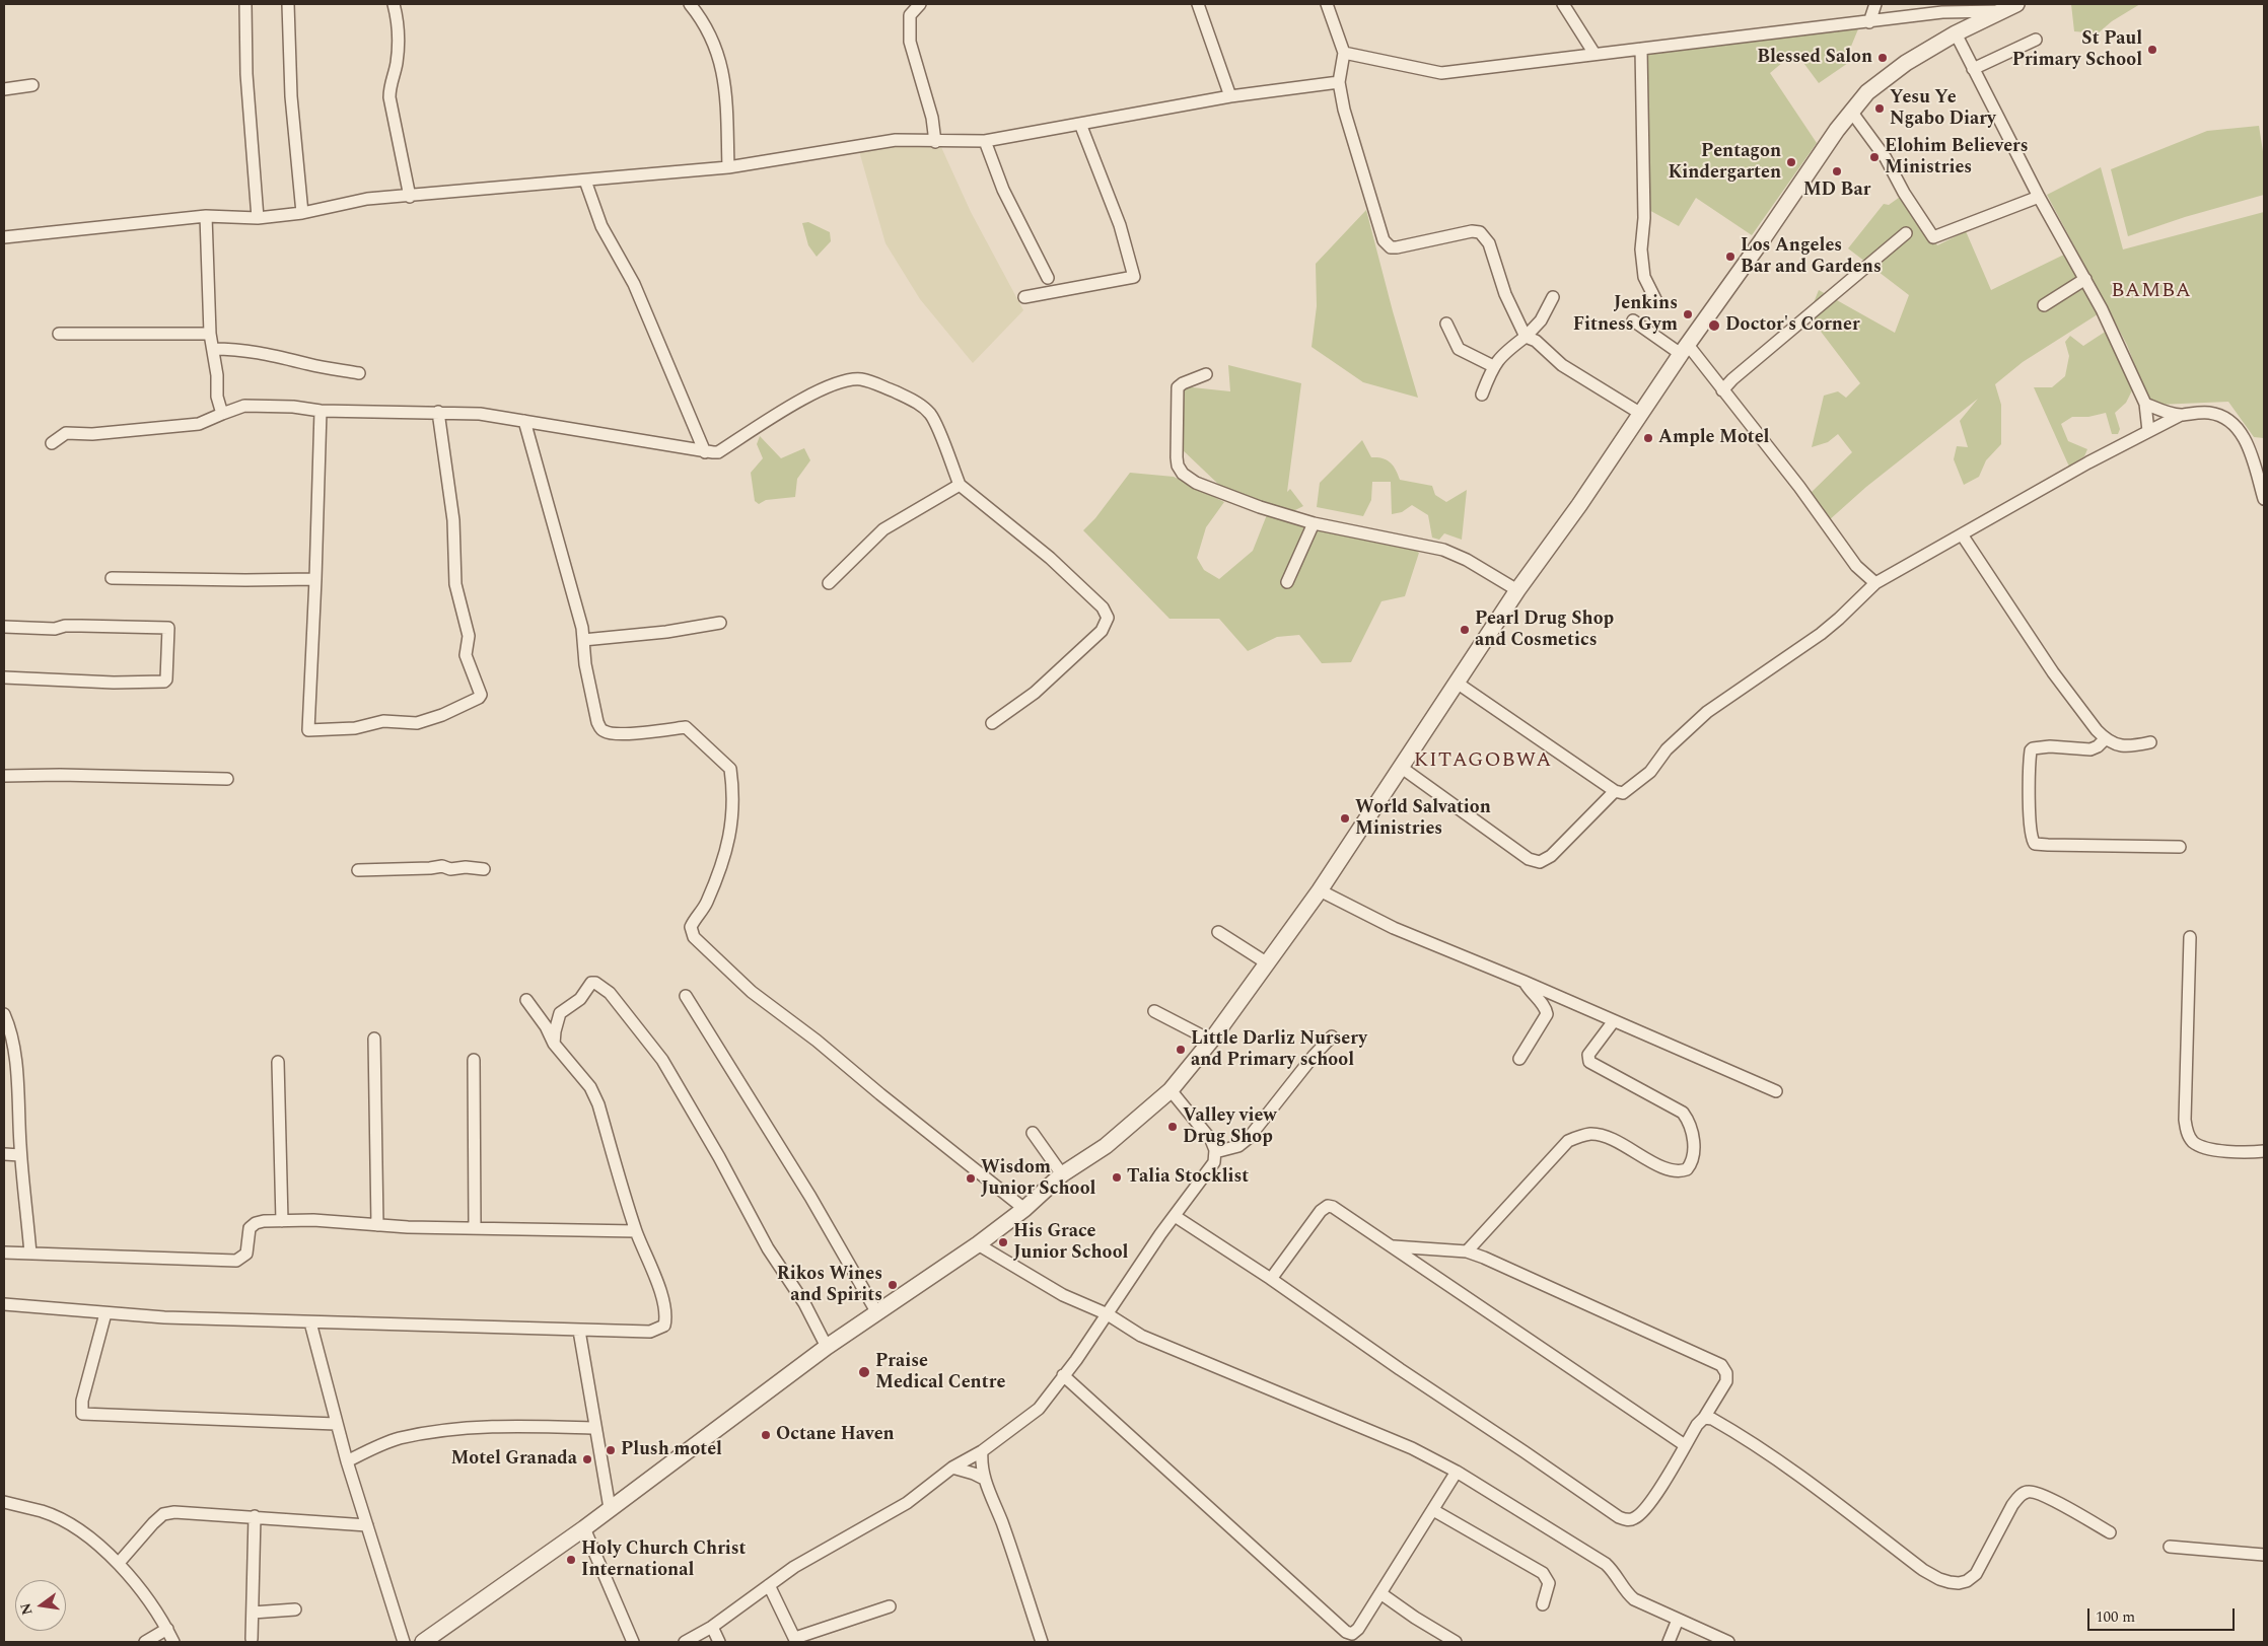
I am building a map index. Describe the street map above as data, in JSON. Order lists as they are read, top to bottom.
{
  "districts": ["BAMBA", "KITAGOBWA"],
  "places": [
    "St Paul Primary School",
    "Blessed Salon",
    "Yesu Ye Ngabo Diary",
    "Elohim Believers Ministries",
    "Pentagon Kindergarten",
    "MD Bar",
    "Los Angeles Bar and Gardens",
    "Jenkins Fitness Gym",
    "Doctor's Corner",
    "Ample Motel",
    "Pearl Drug Shop and Cosmetics",
    "World Salvation Ministries",
    "Little Darliz Nursery and Primary school",
    "Valley view Drug Shop",
    "Talia Stocklist",
    "Wisdom Junior School",
    "His Grace Junior School",
    "Rikos Wines and Spirits",
    "Praise Medical Centre",
    "Octane Haven",
    "Plush motel",
    "Motel Granada",
    "Holy Church Christ International"
  ],
  "scale_bar": "100 m",
  "north": "left"
}
